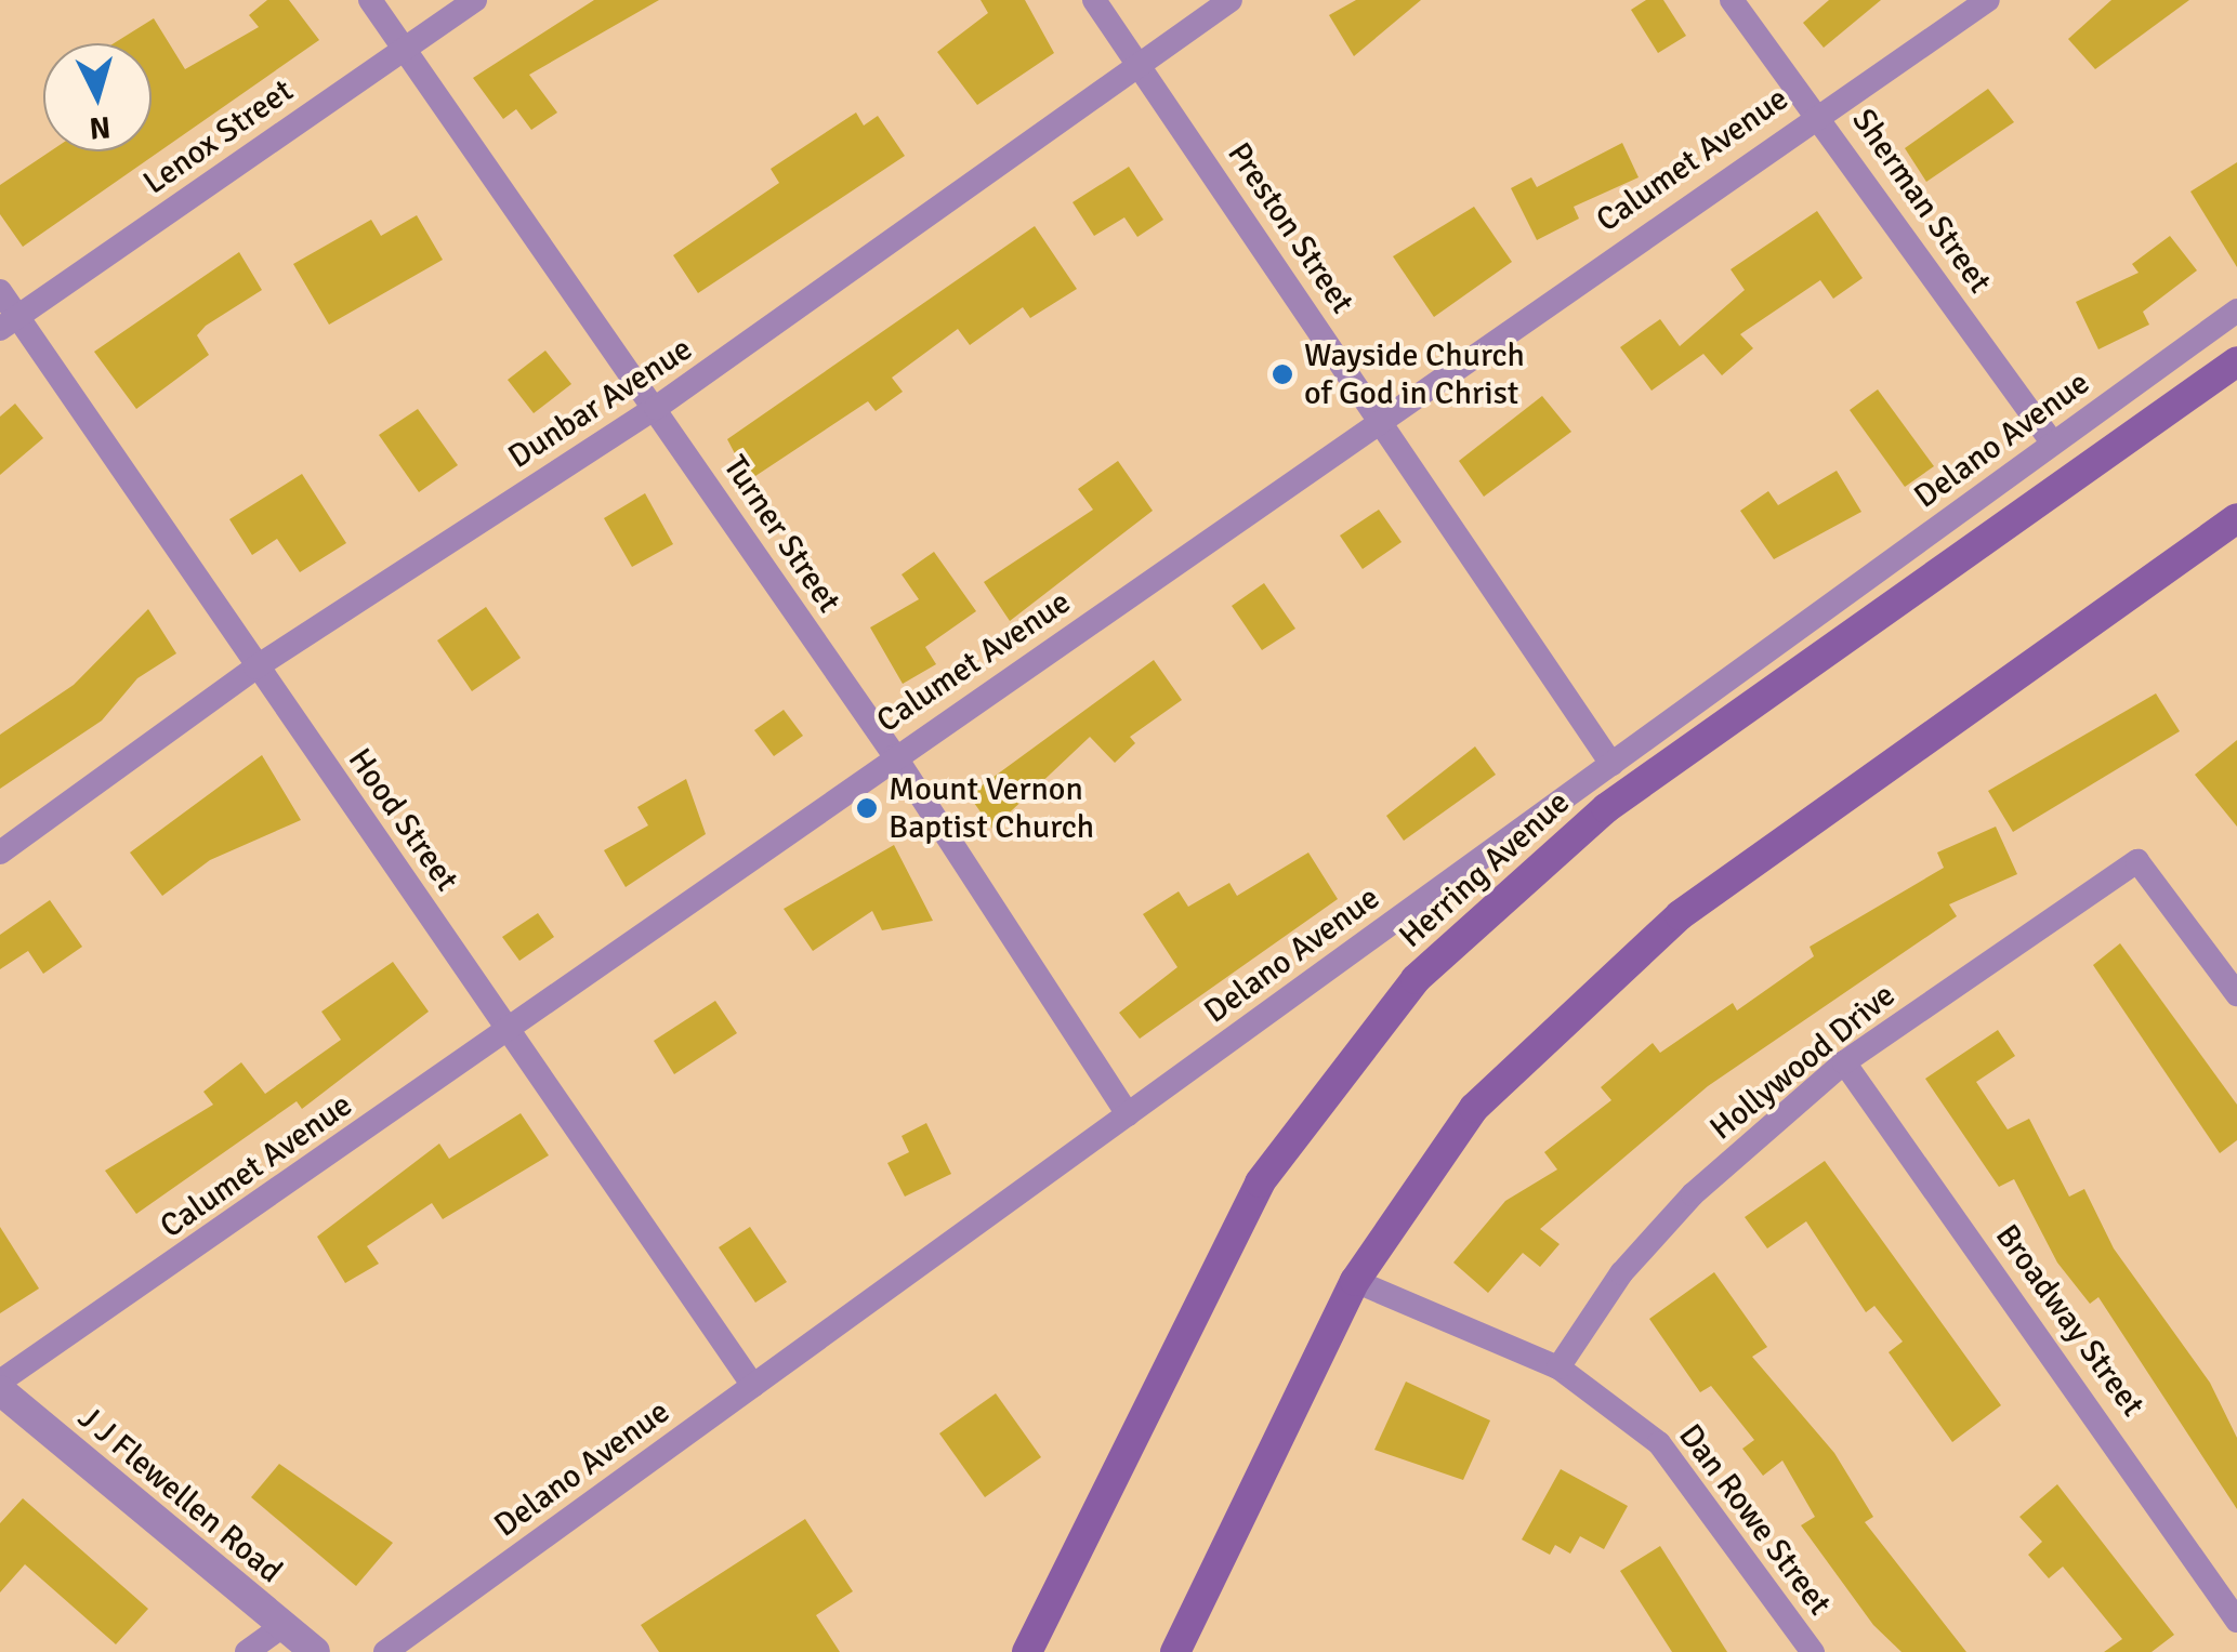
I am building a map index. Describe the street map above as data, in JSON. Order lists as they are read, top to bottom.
{
  "streets": {
    "main road": ["Herring Avenue"],
    "street": [
      "Lenox Street",
      "Calumet Avenue",
      "Sherman Street",
      "Preston Street",
      "Dunbar Avenue",
      "Delano Avenue",
      "Turner Street",
      "Hood Street",
      "Hollywood Drive",
      "Broadway Street",
      "J J Flewellen Road",
      "Dan Rowe Street"
    ]
  },
  "crossings": [
    ["Lenox Street", "Turner Street"],
    ["Lenox Street", "Hood Street"],
    ["Calumet Avenue", "Sherman Street"],
    ["Calumet Avenue", "Preston Street"],
    ["Calumet Avenue", "Turner Street"],
    ["Calumet Avenue", "Hood Street"],
    ["Sherman Street", "Delano Avenue"],
    ["Preston Street", "Dunbar Avenue"],
    ["Preston Street", "Delano Avenue"],
    ["Dunbar Avenue", "Turner Street"],
    ["Dunbar Avenue", "Hood Street"],
    ["Delano Avenue", "Turner Street"],
    ["Delano Avenue", "Hood Street"],
    ["Hollywood Drive", "Broadway Street"],
    ["Hollywood Drive", "Dan Rowe Street"]
  ],
  "places": ["Wayside Church of God in Christ", "Mount Vernon Baptist Church"],
  "north": "bottom"
}
